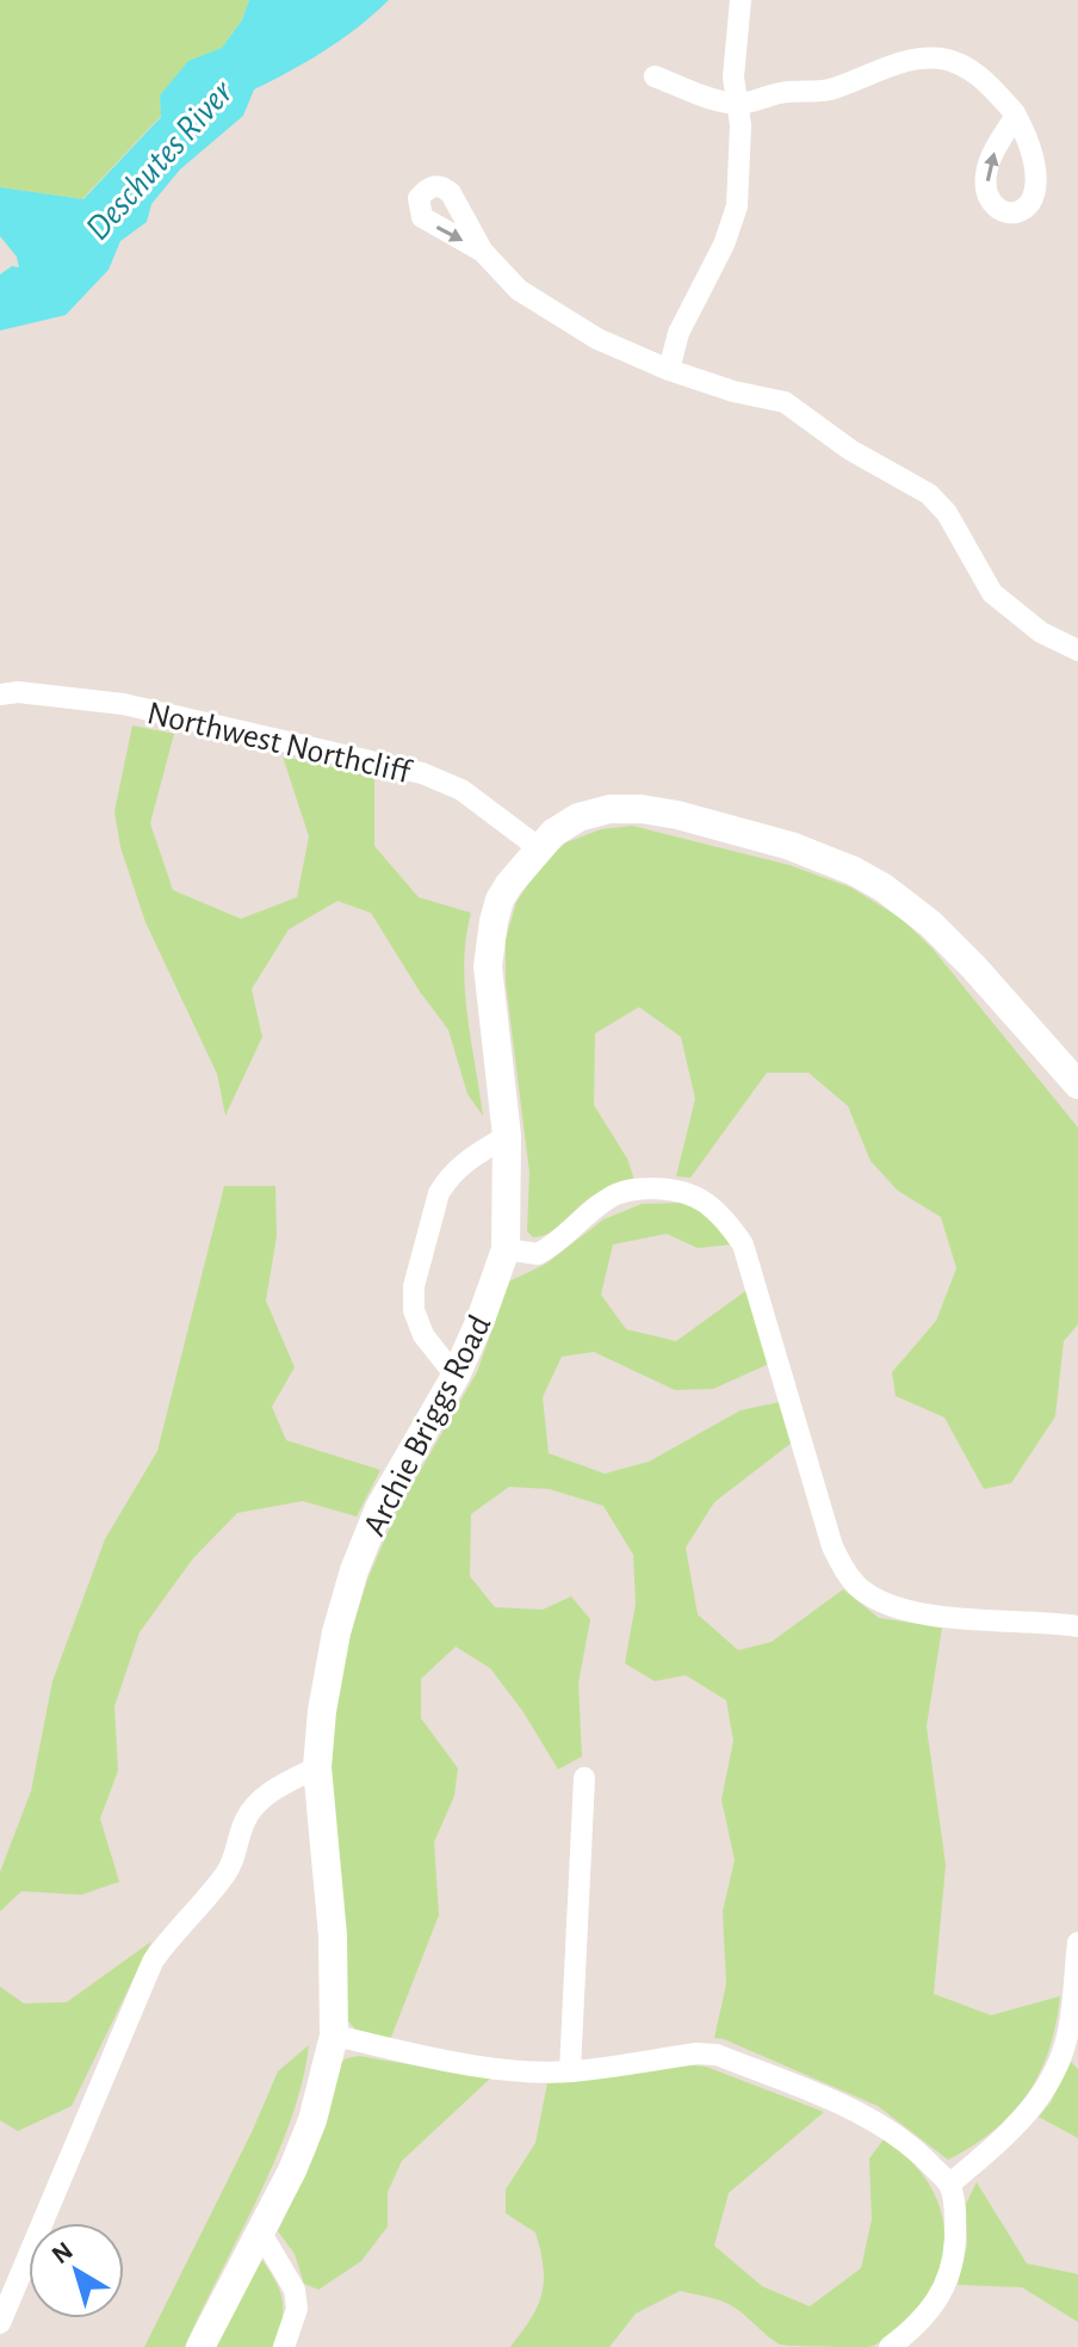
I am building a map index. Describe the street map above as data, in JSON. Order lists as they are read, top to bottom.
{
  "streets": {
    "street": ["Northwest Northcliff", "Archie Briggs Road"]
  },
  "crossings": [
    ["Northwest Northcliff", "Archie Briggs Road"]
  ],
  "water": ["Deschutes River"],
  "north": "top left"
}
